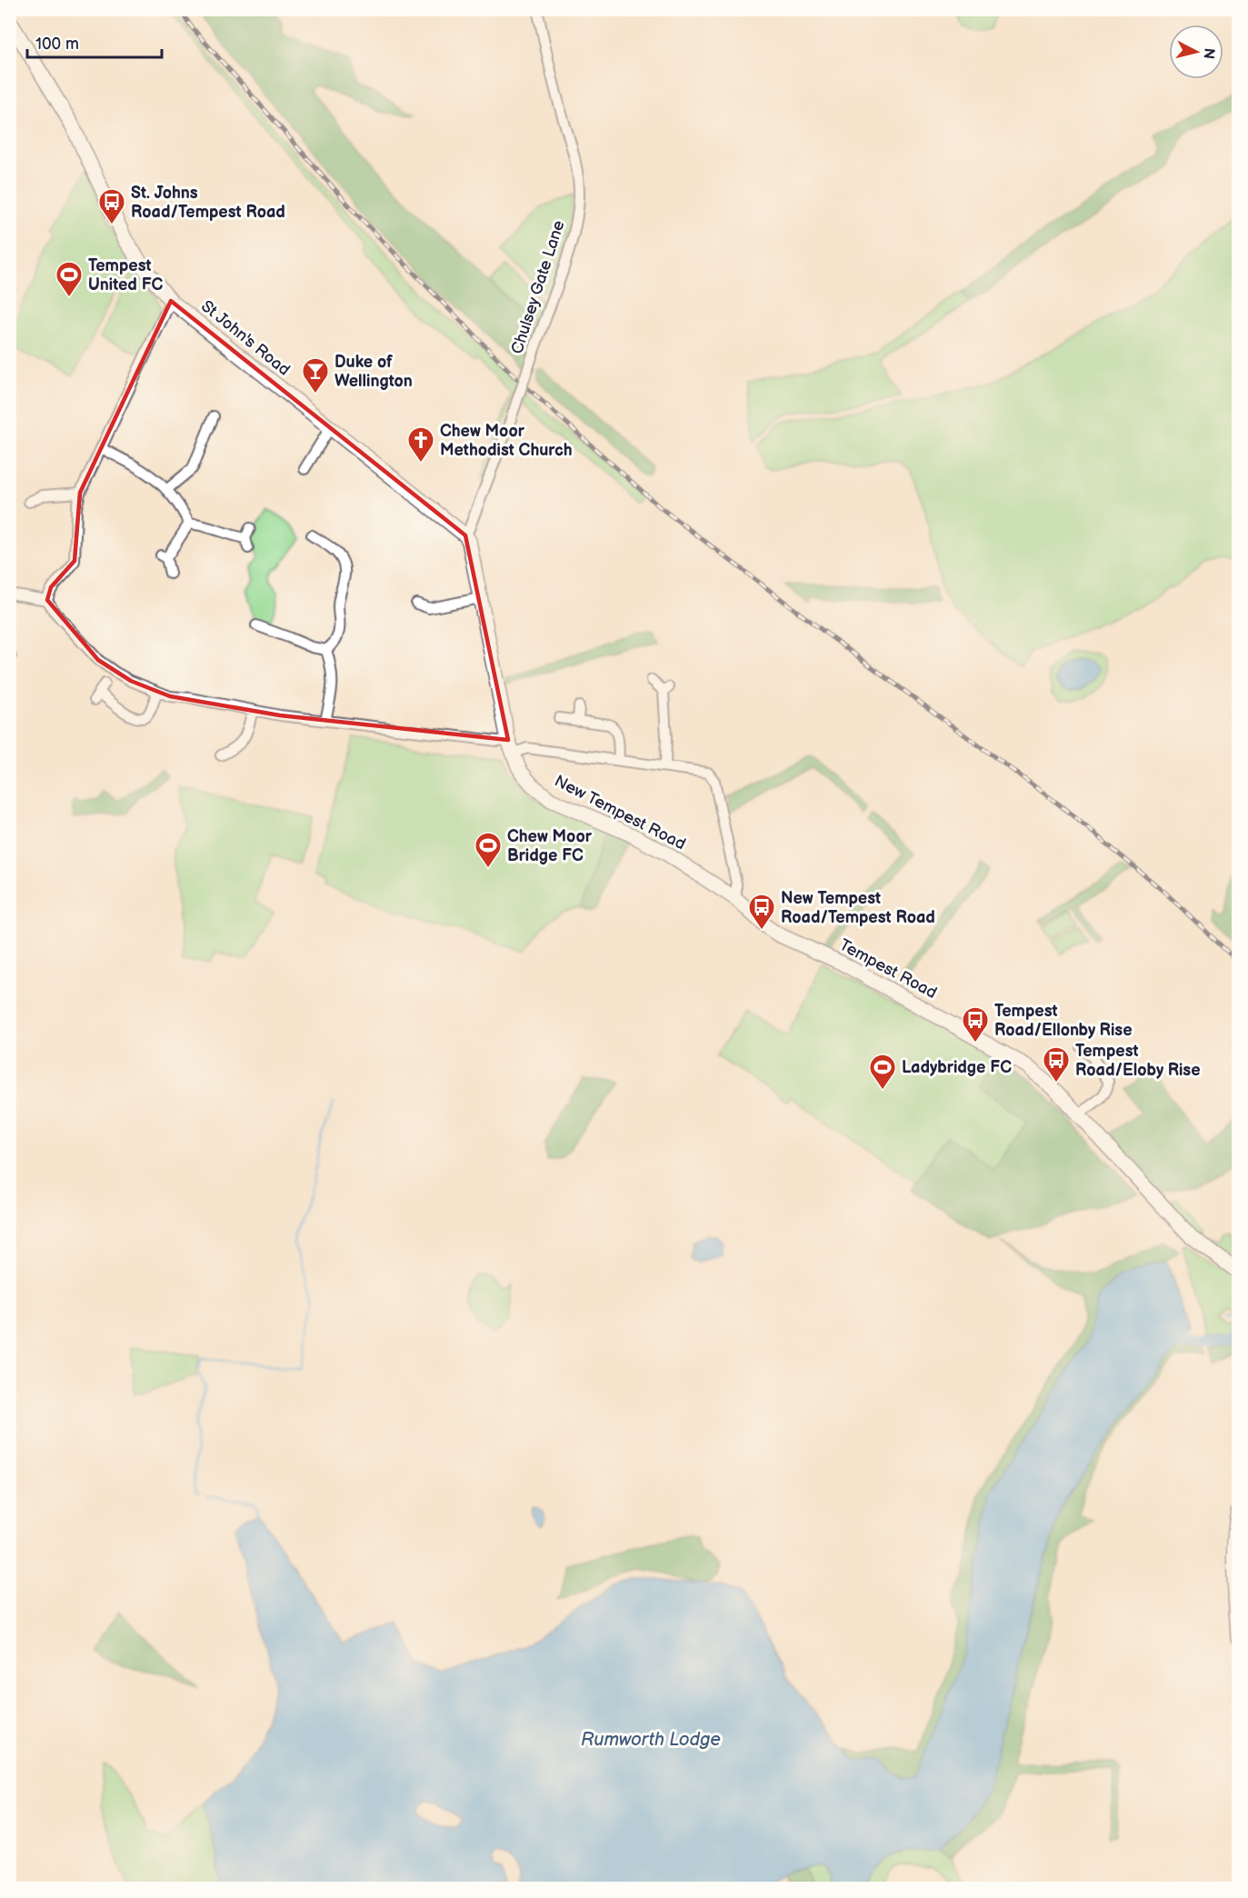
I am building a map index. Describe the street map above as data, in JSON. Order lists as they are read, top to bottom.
{
  "streets": {
    "street": [
      "Chulsey Gate Lane",
      "St John's Road",
      "New Tempest Road",
      "Tempest Road"
    ]
  },
  "crossings": [
    ["Chulsey Gate Lane", "St John's Road"],
    ["New Tempest Road", "Tempest Road"]
  ],
  "water": ["Rumworth Lodge"],
  "places": {
    "bus stop": [
      "St. Johns Road/Tempest Road",
      "New Tempest Road/Tempest Road",
      "Tempest Road/Ellonby Rise",
      "Tempest Road/Eloby Rise"
    ],
    "sports": ["Tempest United FC", "Chew Moor Bridge FC", "Ladybridge FC"],
    "bar": ["Duke of Wellington"],
    "church": ["Chew Moor Methodist Church"]
  },
  "scale_bar": "100 m",
  "north": "right"
}
